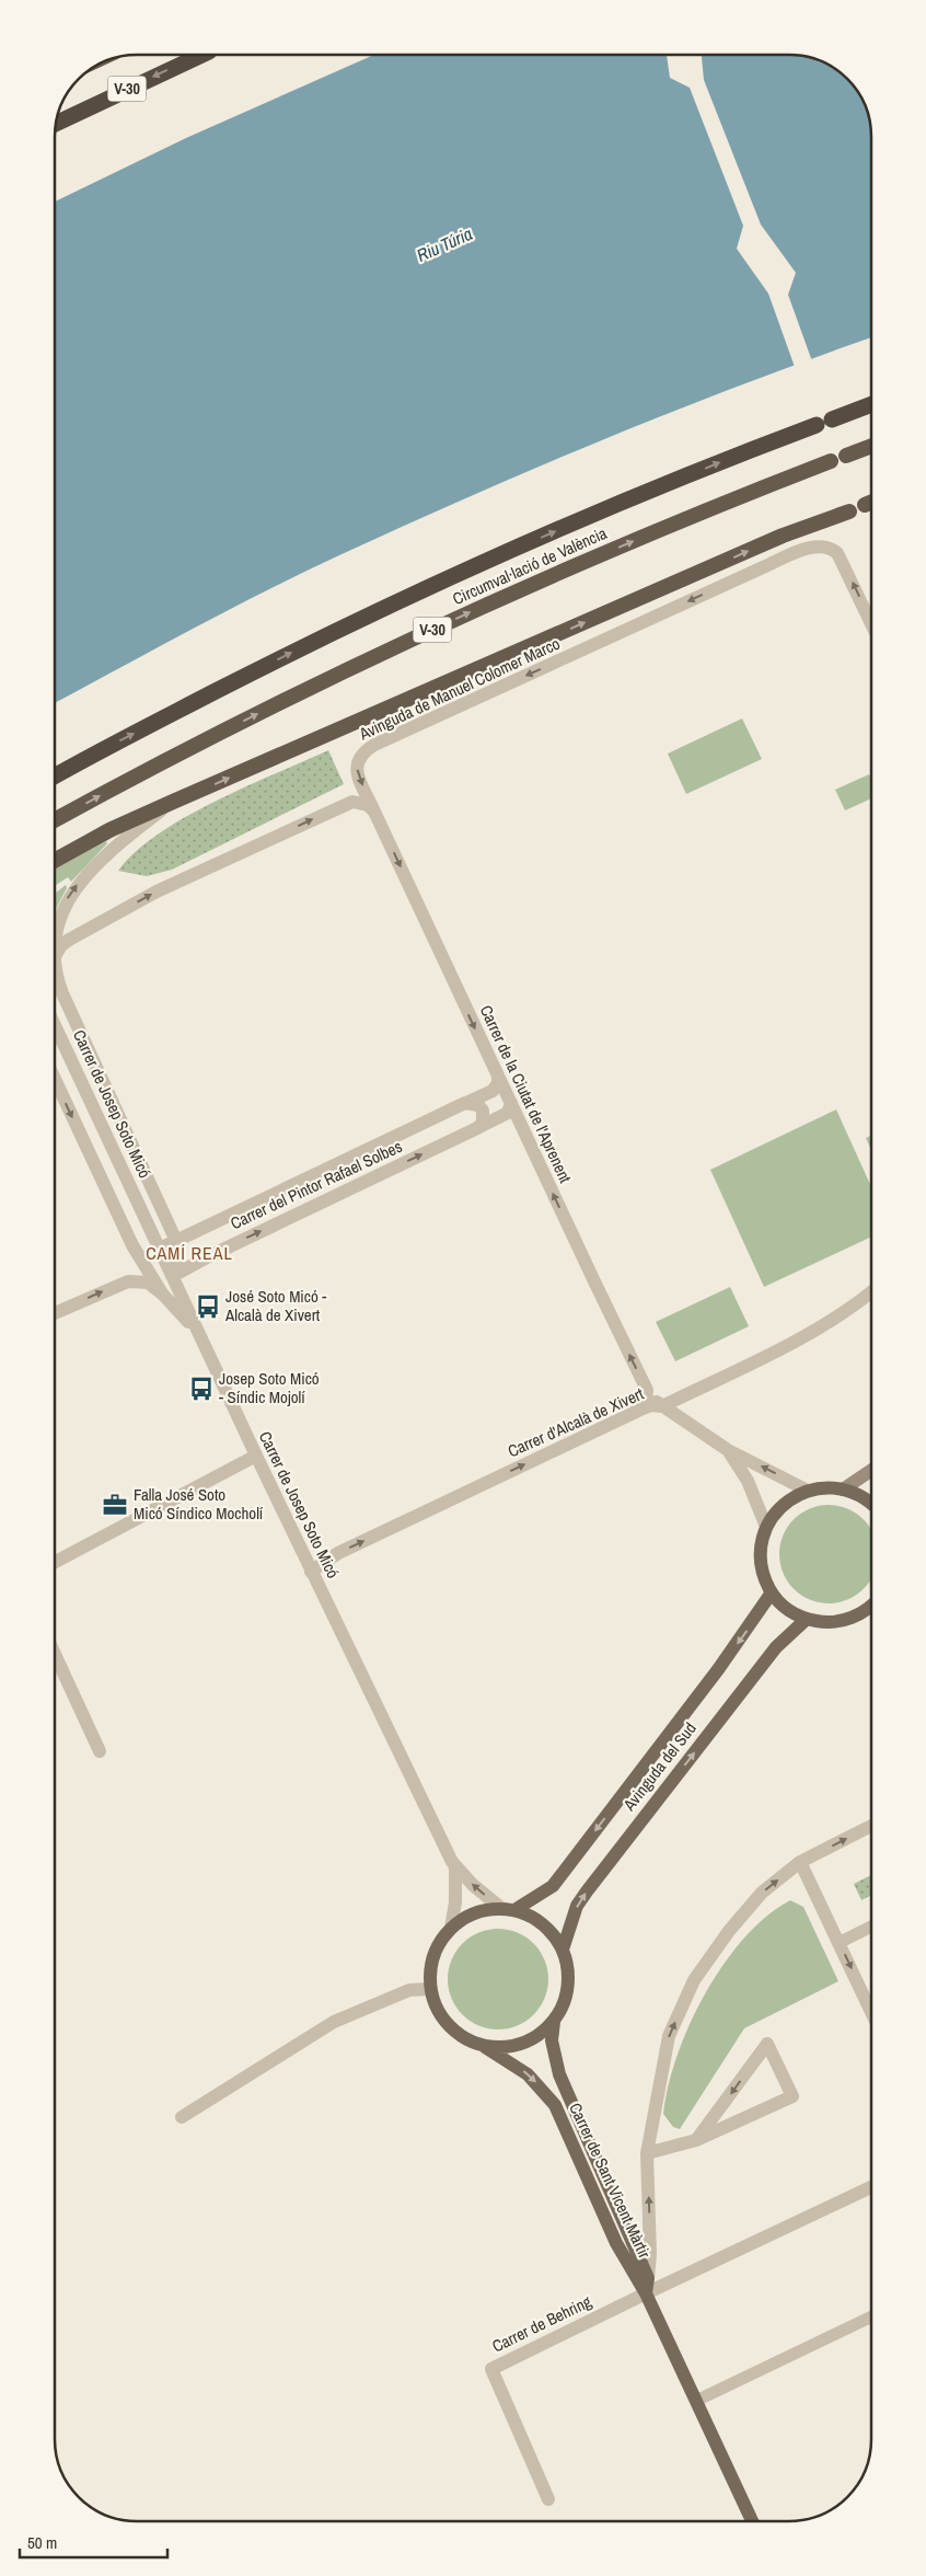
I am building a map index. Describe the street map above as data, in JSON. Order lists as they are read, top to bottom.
{
  "streets": {
    "highway": ["V-30", "Circumval·lació de València"],
    "main road": ["Avinguda del Sud", "Carrer de Sant Vicent Màrtir"],
    "street": [
      "Avinguda de Manuel Colomer Marco",
      "Carrer de la Ciutat de l'Aprenent",
      "Carrer de Josep Soto Micó",
      "Carrer del Pintor Rafael Solbes",
      "Carrer d'Alcalà de Xivert",
      "Carrer de Behring"
    ]
  },
  "crossings": [
    ["Avinguda de Manuel Colomer Marco", "Carrer de la Ciutat de l'Aprenent"],
    ["Carrer de la Ciutat de l'Aprenent", "Carrer del Pintor Rafael Solbes"],
    ["Carrer de la Ciutat de l'Aprenent", "Carrer d'Alcalà de Xivert"],
    ["Carrer de Josep Soto Micó", "Carrer del Pintor Rafael Solbes"],
    ["Carrer de Josep Soto Micó", "Carrer d'Alcalà de Xivert"],
    ["Carrer de Josep Soto Micó", "Avinguda del Sud"],
    ["Carrer de Josep Soto Micó", "Carrer de Sant Vicent Màrtir"],
    ["Avinguda del Sud", "Carrer de Sant Vicent Màrtir"],
    ["Carrer de Sant Vicent Màrtir", "Carrer de Behring"]
  ],
  "one_way": ["Carrer d'Alcalà de Xivert"],
  "districts": ["CAMÍ REAL"],
  "water": ["Riu Túria"],
  "places": {
    "bus stop": ["José Soto Micó - Alcalà de Xivert", "Josep Soto Micó - Síndic Mojolí"],
    "office": ["Falla José Soto Micó Síndico Mocholí"]
  },
  "scale_bar": "50 m"
}
